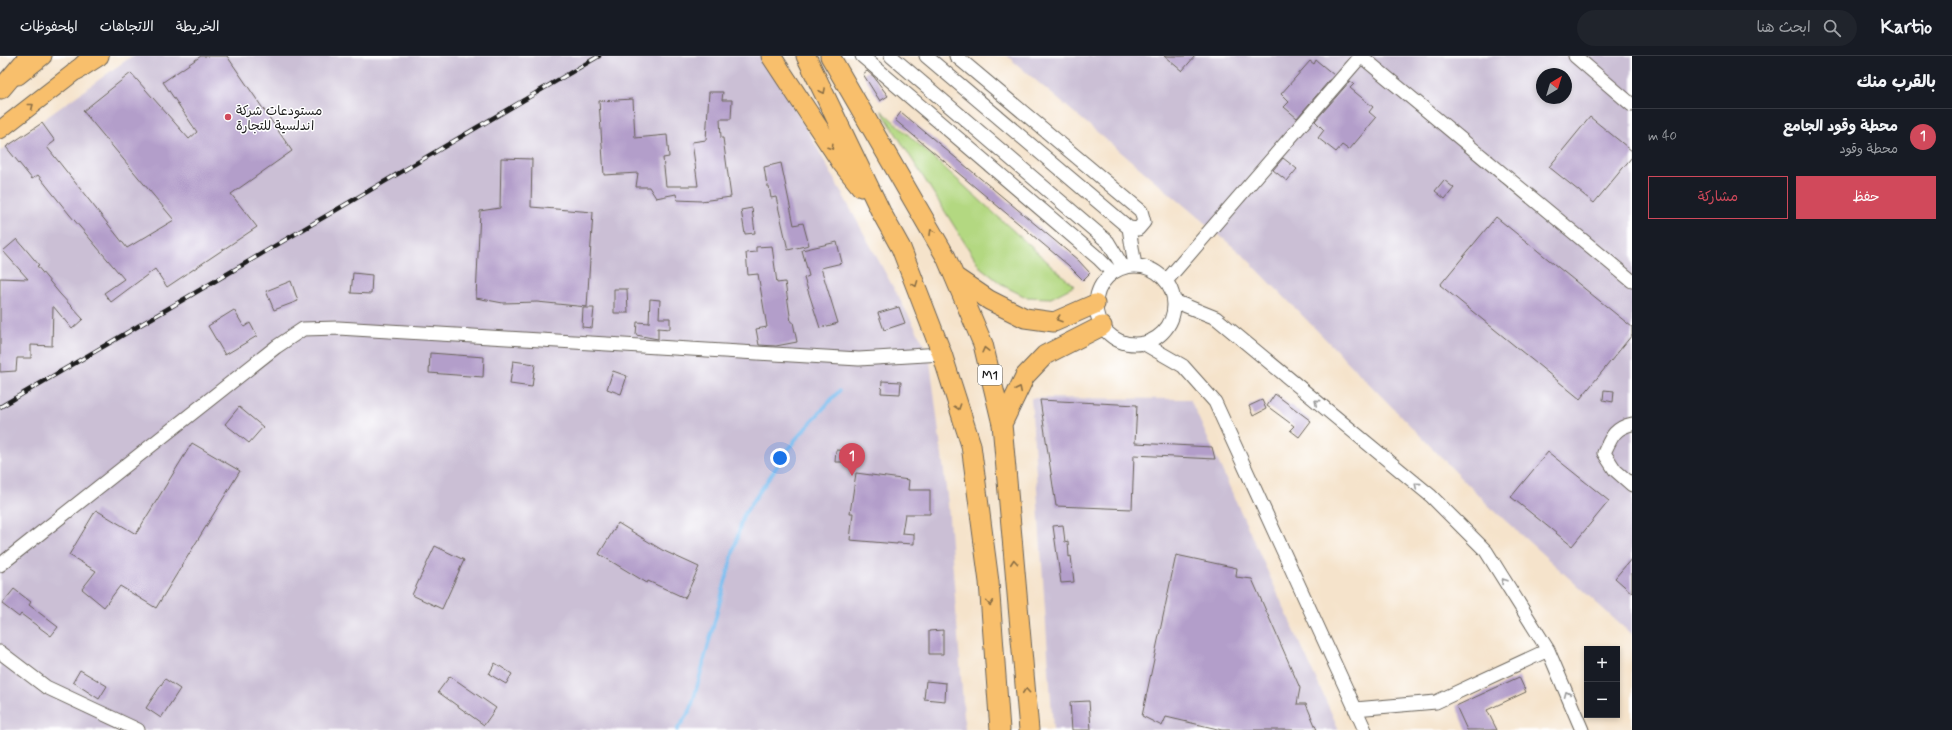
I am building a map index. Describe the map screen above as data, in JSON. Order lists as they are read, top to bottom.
{
  "streets": {
    "highway": ["M1"]
  },
  "places": ["مستودعات شركة اندلسية للتجارة"],
  "north": "top right",
  "page": {
    "header": "Kartio",
    "search": "ابحث هنا",
    "nav": ["الخريطة", "الاتجاهات", "المحفوظات"],
    "heading": "بالقرب منك",
    "list": [
      {
        "mark": "1",
        "name": "محطة وقود الجامع",
        "note": "محطة وقود",
        "value": "40 m"
      }
    ],
    "buttons": ["حفظ", "مشاركة"],
    "pins": "1",
    "map_buttons": ["+", "−"]
  }
}
